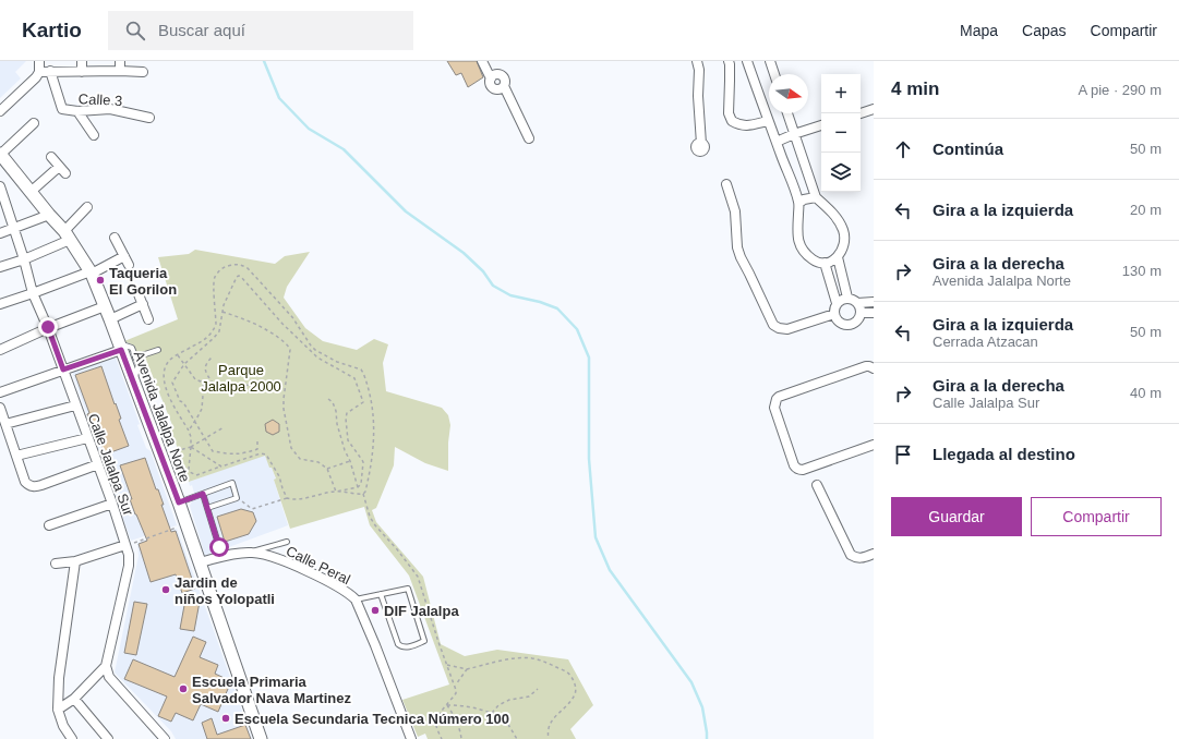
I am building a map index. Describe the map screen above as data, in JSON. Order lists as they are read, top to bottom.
{
  "streets": {
    "street": [
      "Calle 3",
      "Avenida Jalalpa Norte",
      "Calle Jalalpa Sur",
      "Calle Peral"
    ]
  },
  "crossings": [
    ["Avenida Jalalpa Norte", "Calle Peral"]
  ],
  "parks": ["Parque Jalalpa 2000"],
  "places": [
    "Taqueria El Gorilon",
    "Jardin de niños Yolopatli",
    "DIF Jalalpa",
    "Escuela Primaria Salvador Nava Martinez",
    "Escuela Secundaria Tecnica Número 100"
  ],
  "north": "right",
  "page": {
    "header": "Kartio",
    "search": "Buscar aquí",
    "nav": ["Mapa", "Capas", "Compartir"],
    "heading": ["4 min", "A pie · 290 m"],
    "map_buttons": ["+", "−"],
    "list": [
      ["Continúa", "50 m"],
      ["Gira a la izquierda", "20 m"],
      ["Gira a la derecha", "Avenida Jalalpa Norte", "130 m"],
      ["Gira a la izquierda", "Cerrada Atzacan", "50 m"],
      ["Gira a la derecha", "Calle Jalalpa Sur", "40 m"],
      "Llegada al destino"
    ],
    "buttons": ["Guardar", "Compartir"]
  }
}
